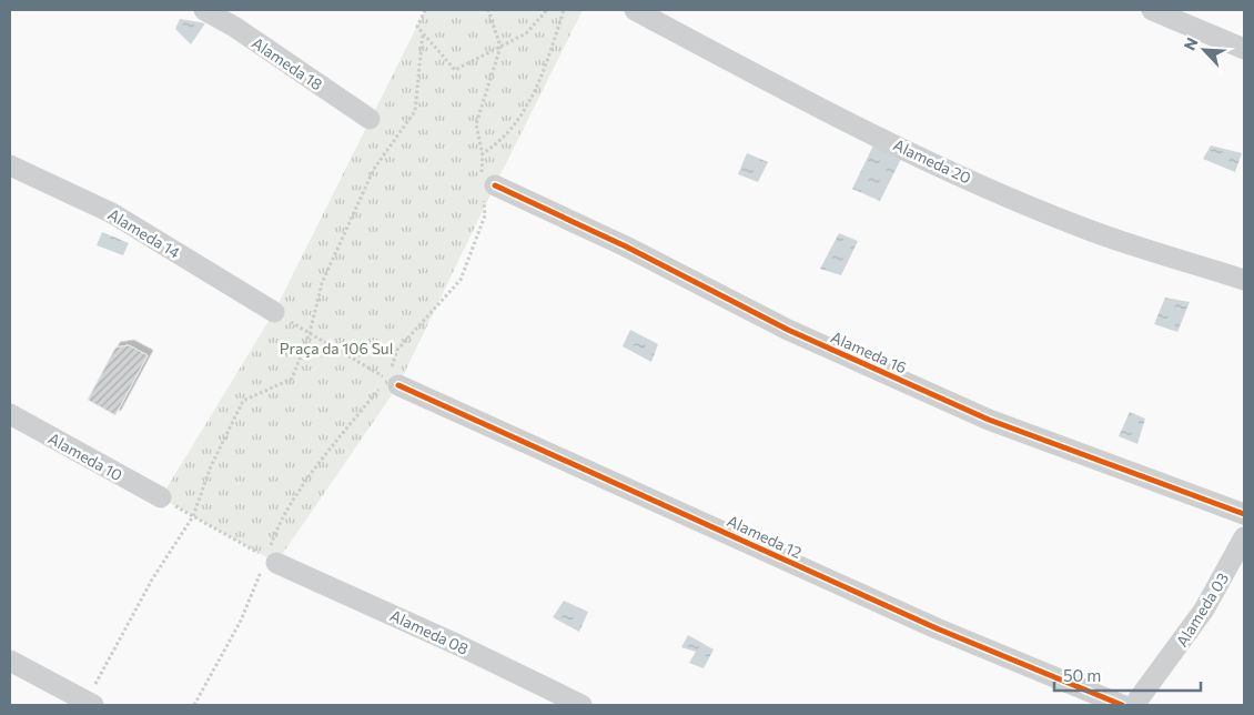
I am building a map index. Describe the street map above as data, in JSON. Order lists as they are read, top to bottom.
{
  "streets": {
    "street": [
      "Alameda 18",
      "Alameda 20",
      "Alameda 14",
      "Alameda 16",
      "Alameda 10",
      "Alameda 12",
      "Alameda 03",
      "Alameda 08"
    ]
  },
  "parks": ["Praça da 106 Sul"],
  "scale_bar": "50 m",
  "north": "top left"
}
